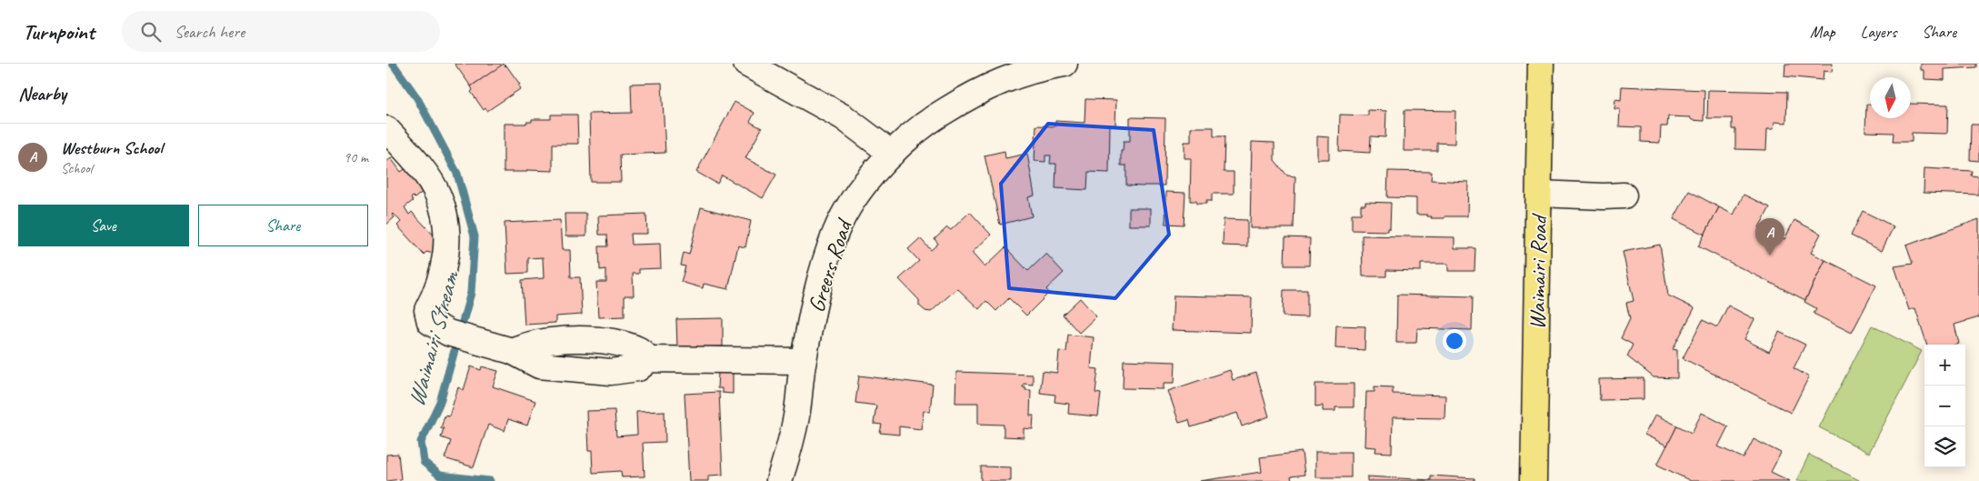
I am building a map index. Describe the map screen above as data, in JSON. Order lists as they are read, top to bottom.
{
  "streets": {
    "main road": ["Waimairi Road"],
    "street": ["Greers Road"]
  },
  "water": ["Waimairi Stream"],
  "north": "bottom",
  "page": {
    "header": "Turnpoint",
    "search": "Search here",
    "nav": ["Map", "Layers", "Share"],
    "heading": "Nearby",
    "list": [
      {
        "mark": "A",
        "name": "Westburn School",
        "note": "School",
        "value": "90 m"
      }
    ],
    "buttons": ["Save", "Share"],
    "pins": "A",
    "map_buttons": ["+", "−"]
  }
}
